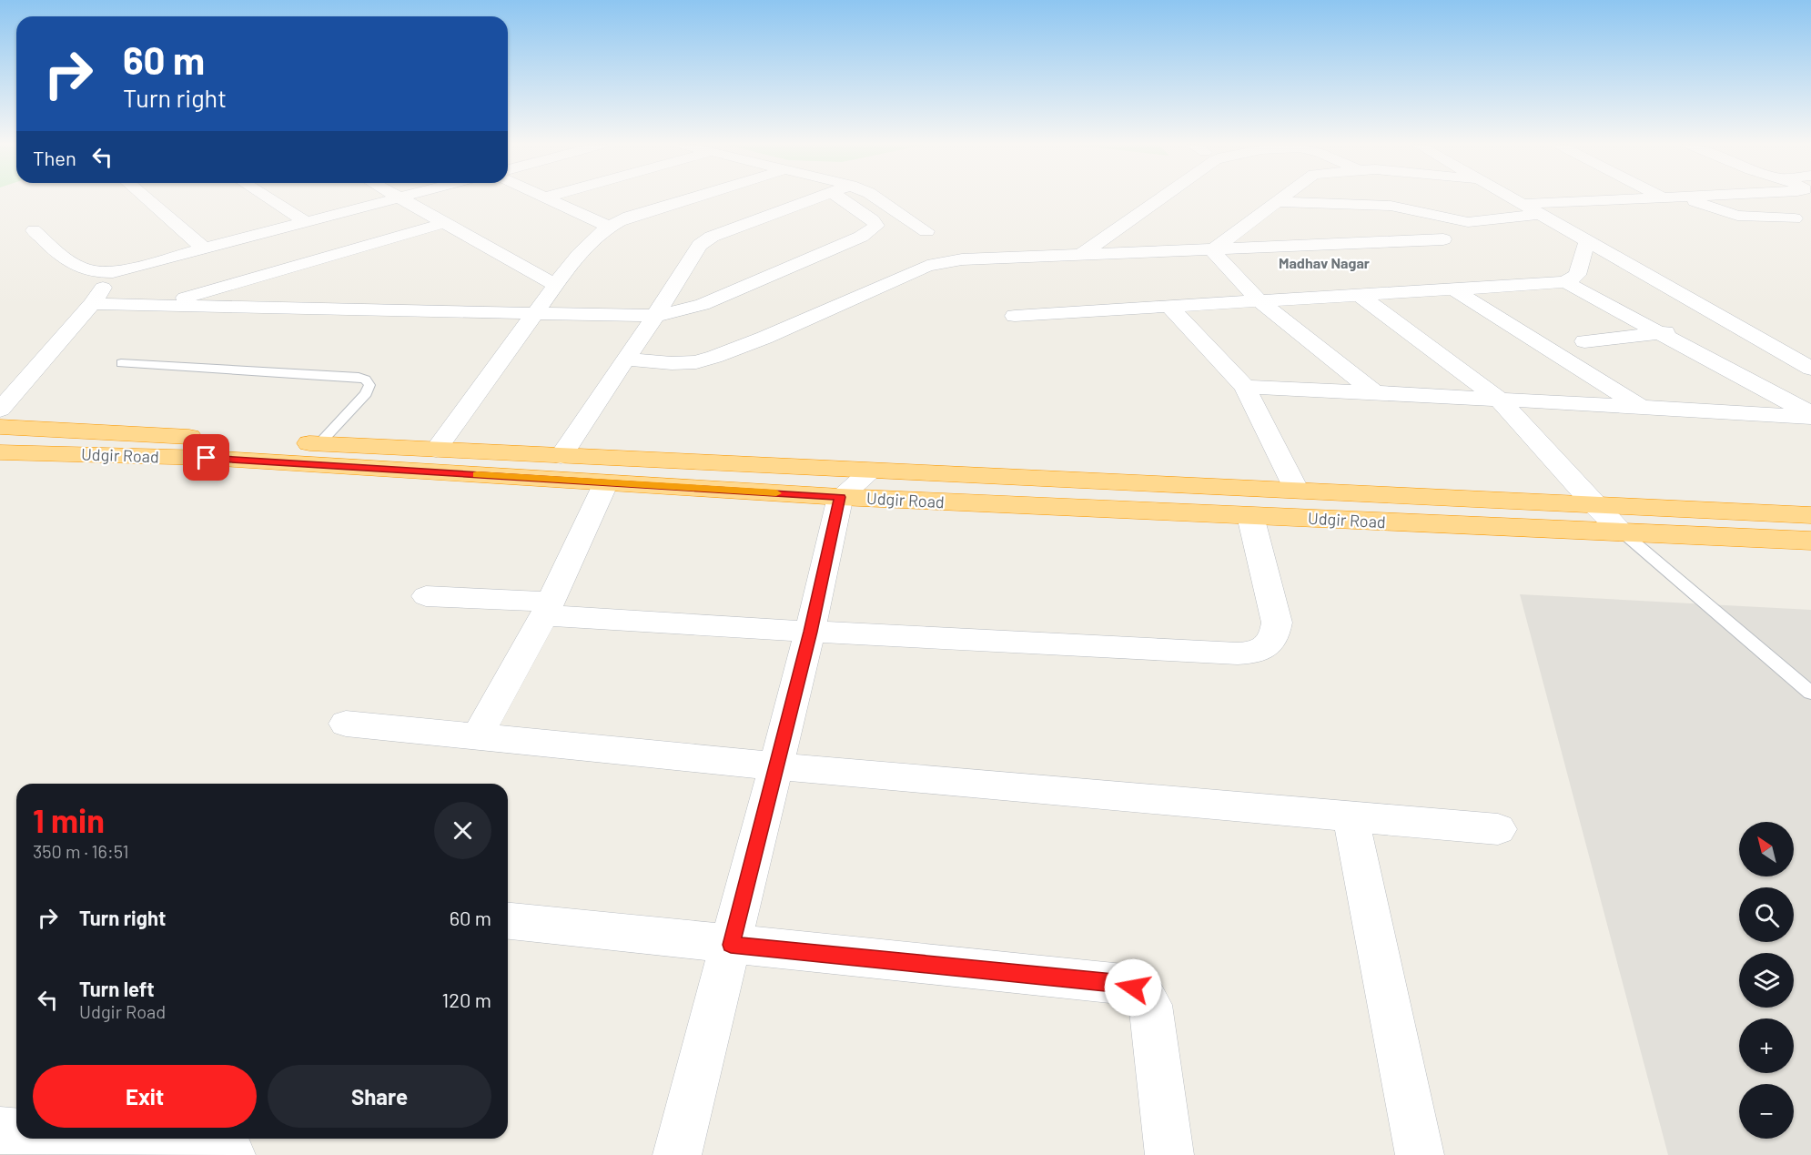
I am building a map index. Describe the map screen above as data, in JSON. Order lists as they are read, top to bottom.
{
  "streets": {
    "highway": ["Udgir Road"]
  },
  "districts": ["Madhav Nagar"],
  "north": "top left",
  "page": {
    "turn": ["60 m", "Turn right"],
    "then": "Then",
    "heading": ["1 min", "350 m · 16:51"],
    "map_buttons": ["+", "−"],
    "list": [
      {
        "name": "Turn right",
        "value": "60 m"
      },
      {
        "name": "Turn left",
        "note": "Udgir Road",
        "value": "120 m"
      }
    ],
    "buttons": ["Exit", "Share"]
  }
}
